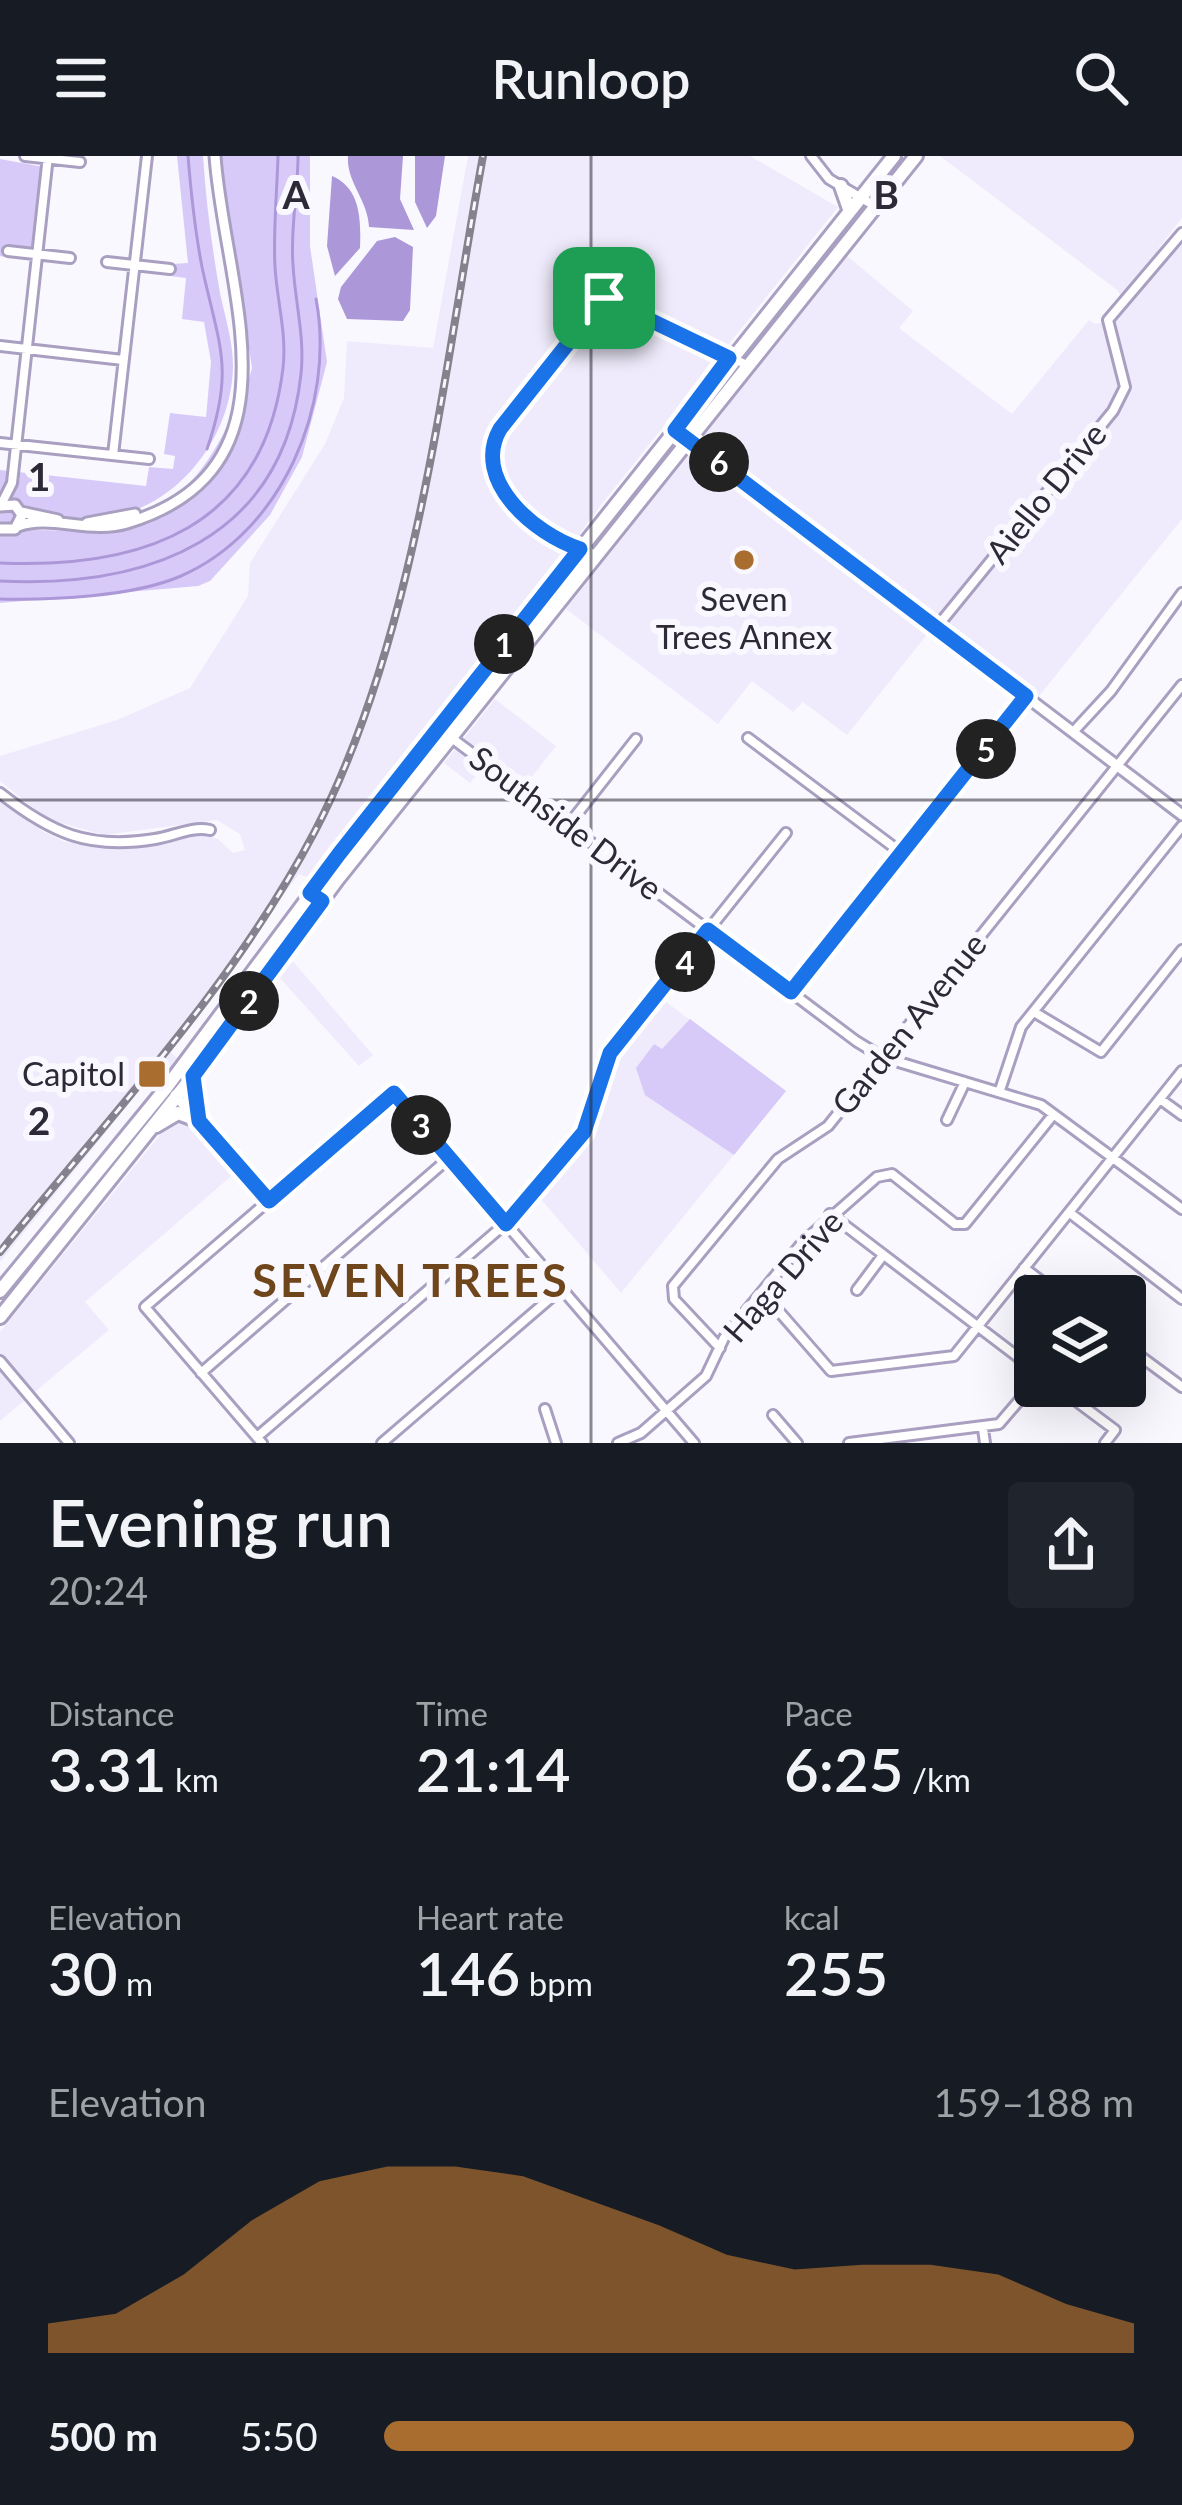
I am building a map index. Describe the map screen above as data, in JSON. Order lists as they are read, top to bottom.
{
  "streets": {
    "street": [
      "Aiello Drive",
      "Southside Drive",
      "Garden Avenue",
      "Haga Drive"
    ]
  },
  "crossings": [
    ["Southside Drive", "Garden Avenue"],
    ["Southside Drive", "Haga Drive"],
    ["Garden Avenue", "Haga Drive"]
  ],
  "districts": ["SEVEN TREES"],
  "places": {
    "other": ["Seven Trees Annex"],
    "transit": ["Capitol"]
  },
  "page": {
    "header": "Runloop",
    "pins": [
      "6",
      "1",
      "5",
      "4",
      "2",
      "3"
    ],
    "heading": ["Evening run", "20:24"],
    "stats": [
      ["Distance", "3.31 km"],
      ["Time", "21:14"],
      ["Pace", "6:25 /km"],
      ["Elevation", "30 m"],
      ["Heart rate", "146 bpm"],
      ["kcal", "255"]
    ],
    "chart": ["Elevation", "159–188 m"],
    "list": [
      {
        "name": "500 m",
        "note": "5:50"
      }
    ]
  },
  "grid": {
    "columns": ["A", "B"],
    "rows": ["1", "2"]
  }
}
